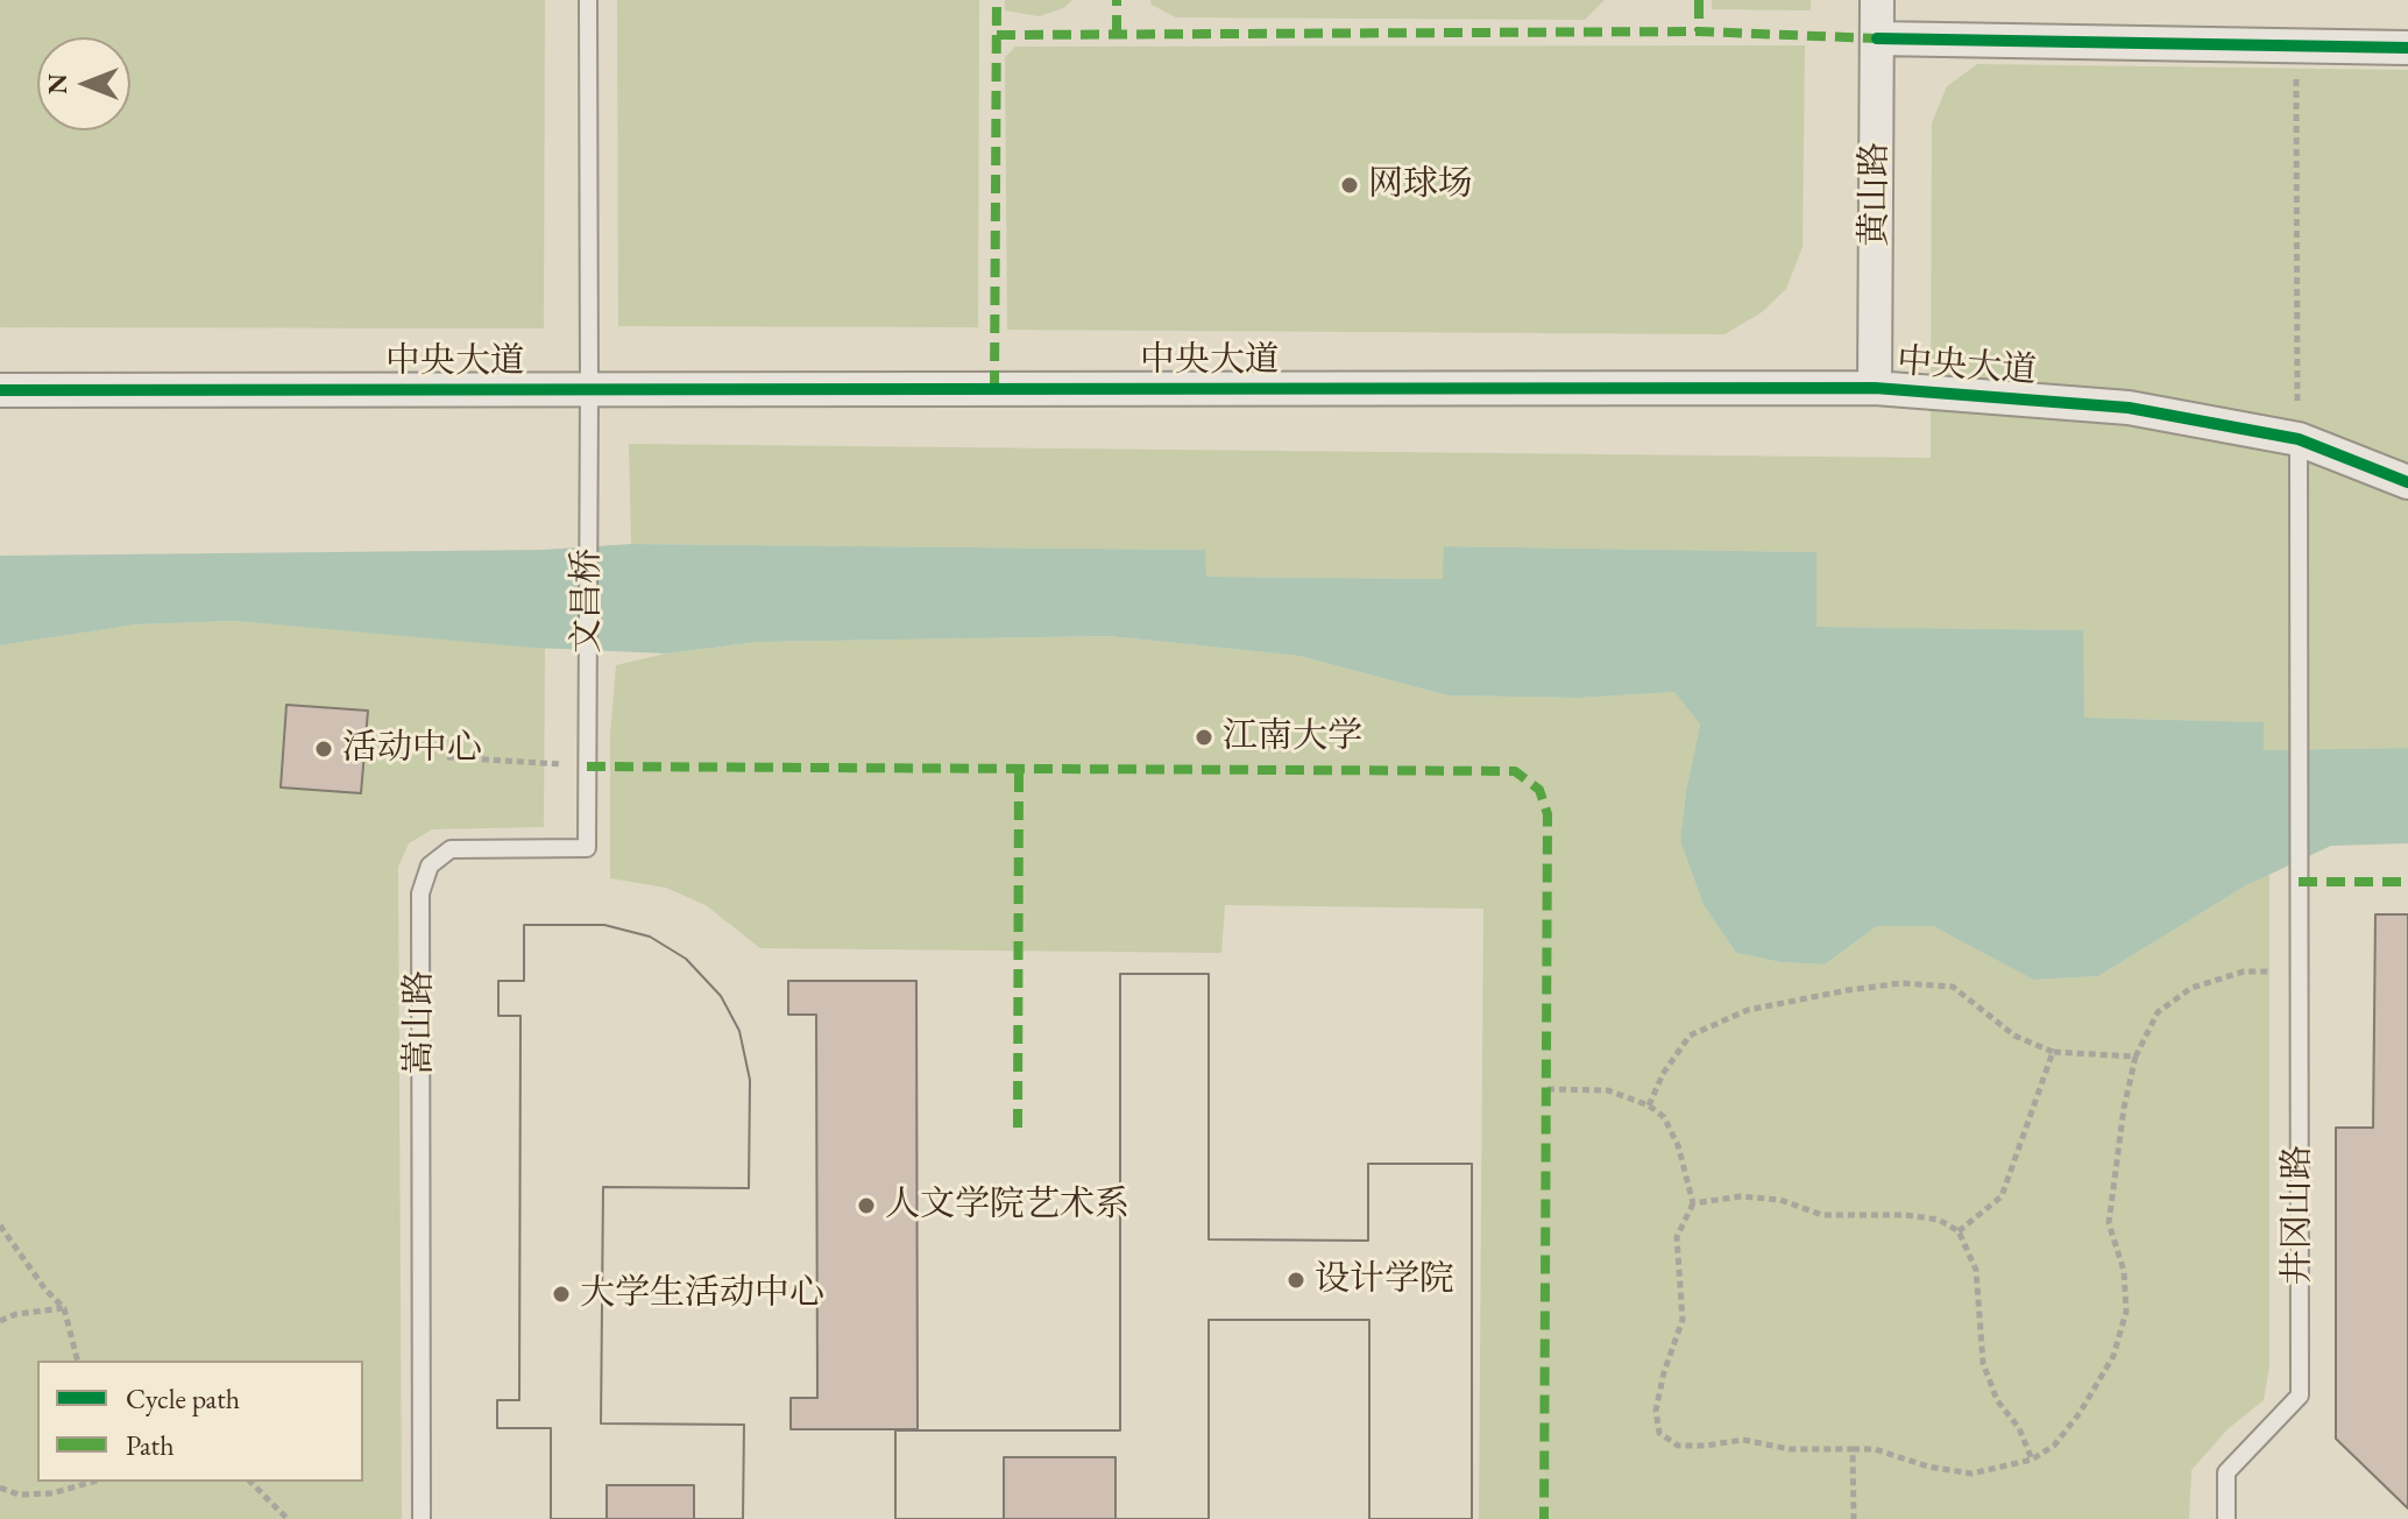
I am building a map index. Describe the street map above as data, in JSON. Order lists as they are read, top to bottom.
{
  "streets": {
    "street": ["黄山路", "中央大道"],
    "lane": ["文昌桥", "嵩山路", "井冈山路"]
  },
  "crossings": [
    ["黄山路", "中央大道"],
    ["中央大道", "文昌桥"],
    ["中央大道", "井冈山路"],
    ["文昌桥", "嵩山路"]
  ],
  "places": [
    "网球场",
    "江南大学",
    "活动中心",
    "人文学院艺术系",
    "设计学院",
    "大学生活动中心"
  ],
  "legend": ["Cycle path", "Path"],
  "north": "left"
}
